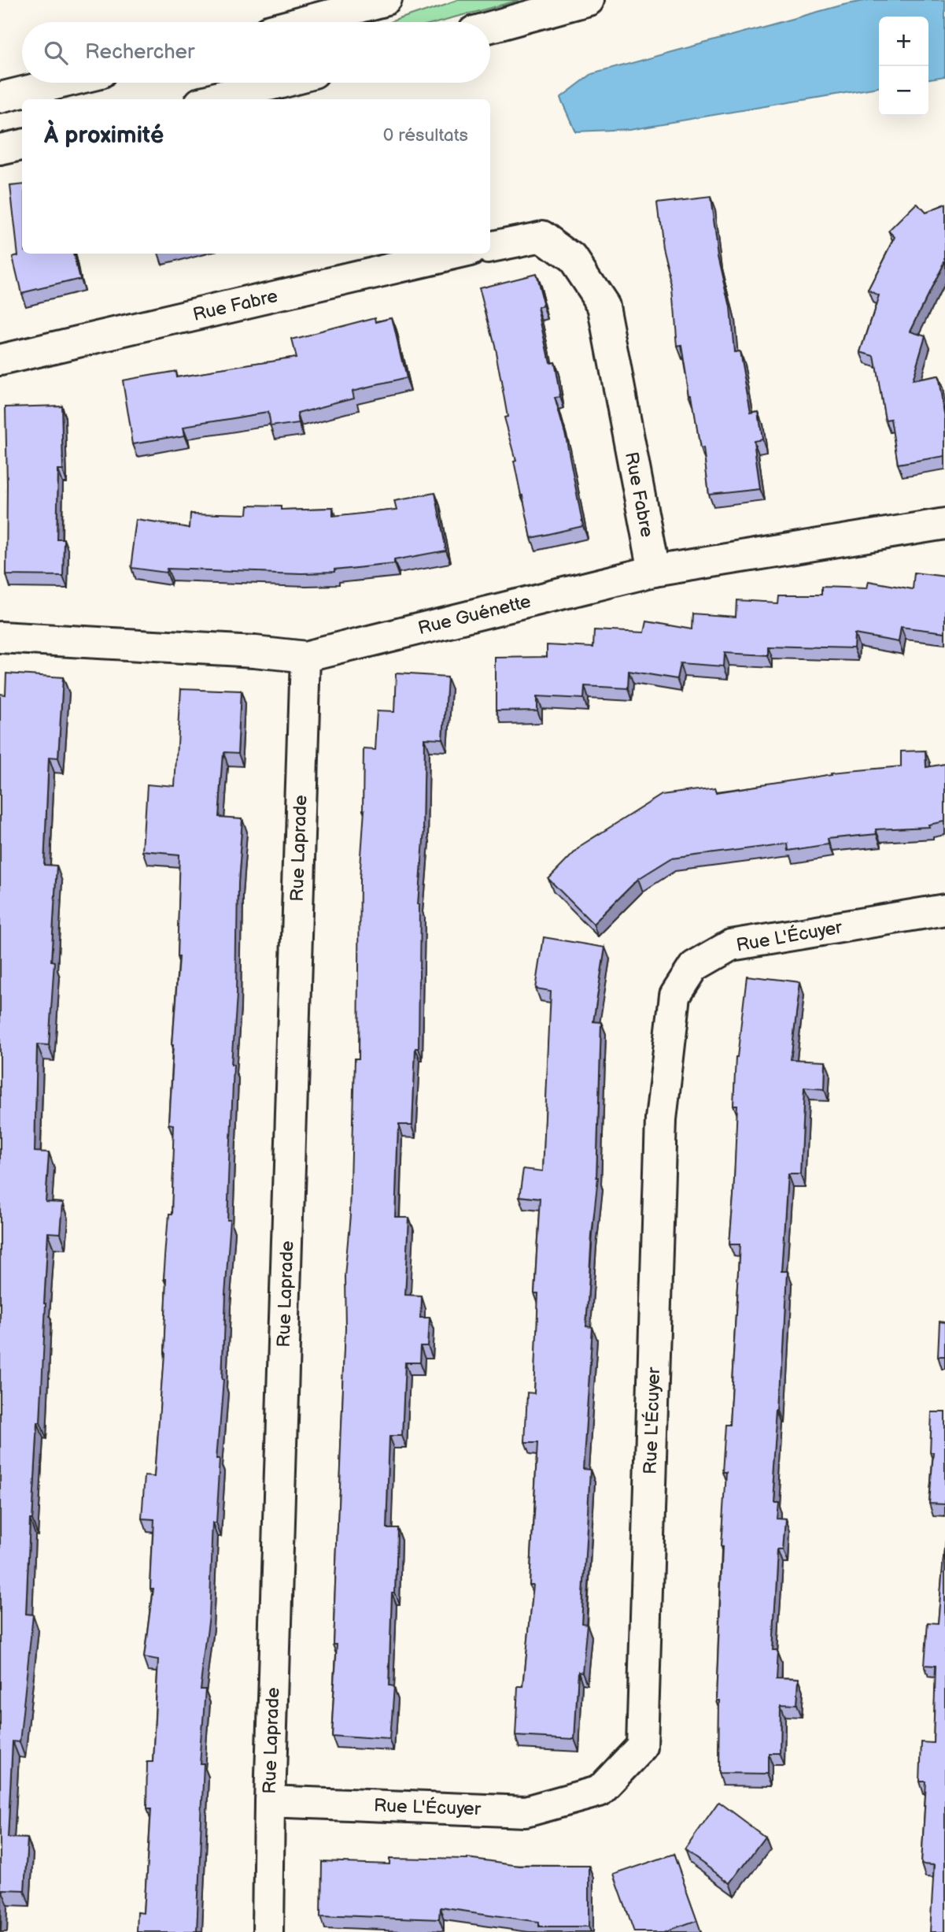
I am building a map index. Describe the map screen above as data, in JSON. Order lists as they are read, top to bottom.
{
  "streets": {
    "street": [
      "Rue Fabre",
      "Rue Guénette",
      "Rue Laprade",
      "Rue L'Écuyer"
    ]
  },
  "crossings": [
    ["Rue Fabre", "Rue Guénette"],
    ["Rue Guénette", "Rue Laprade"],
    ["Rue Laprade", "Rue L'Écuyer"]
  ],
  "page": {
    "map_buttons": ["+", "−"],
    "search": "Rechercher",
    "heading": ["À proximité", "0 résultats"]
  }
}
